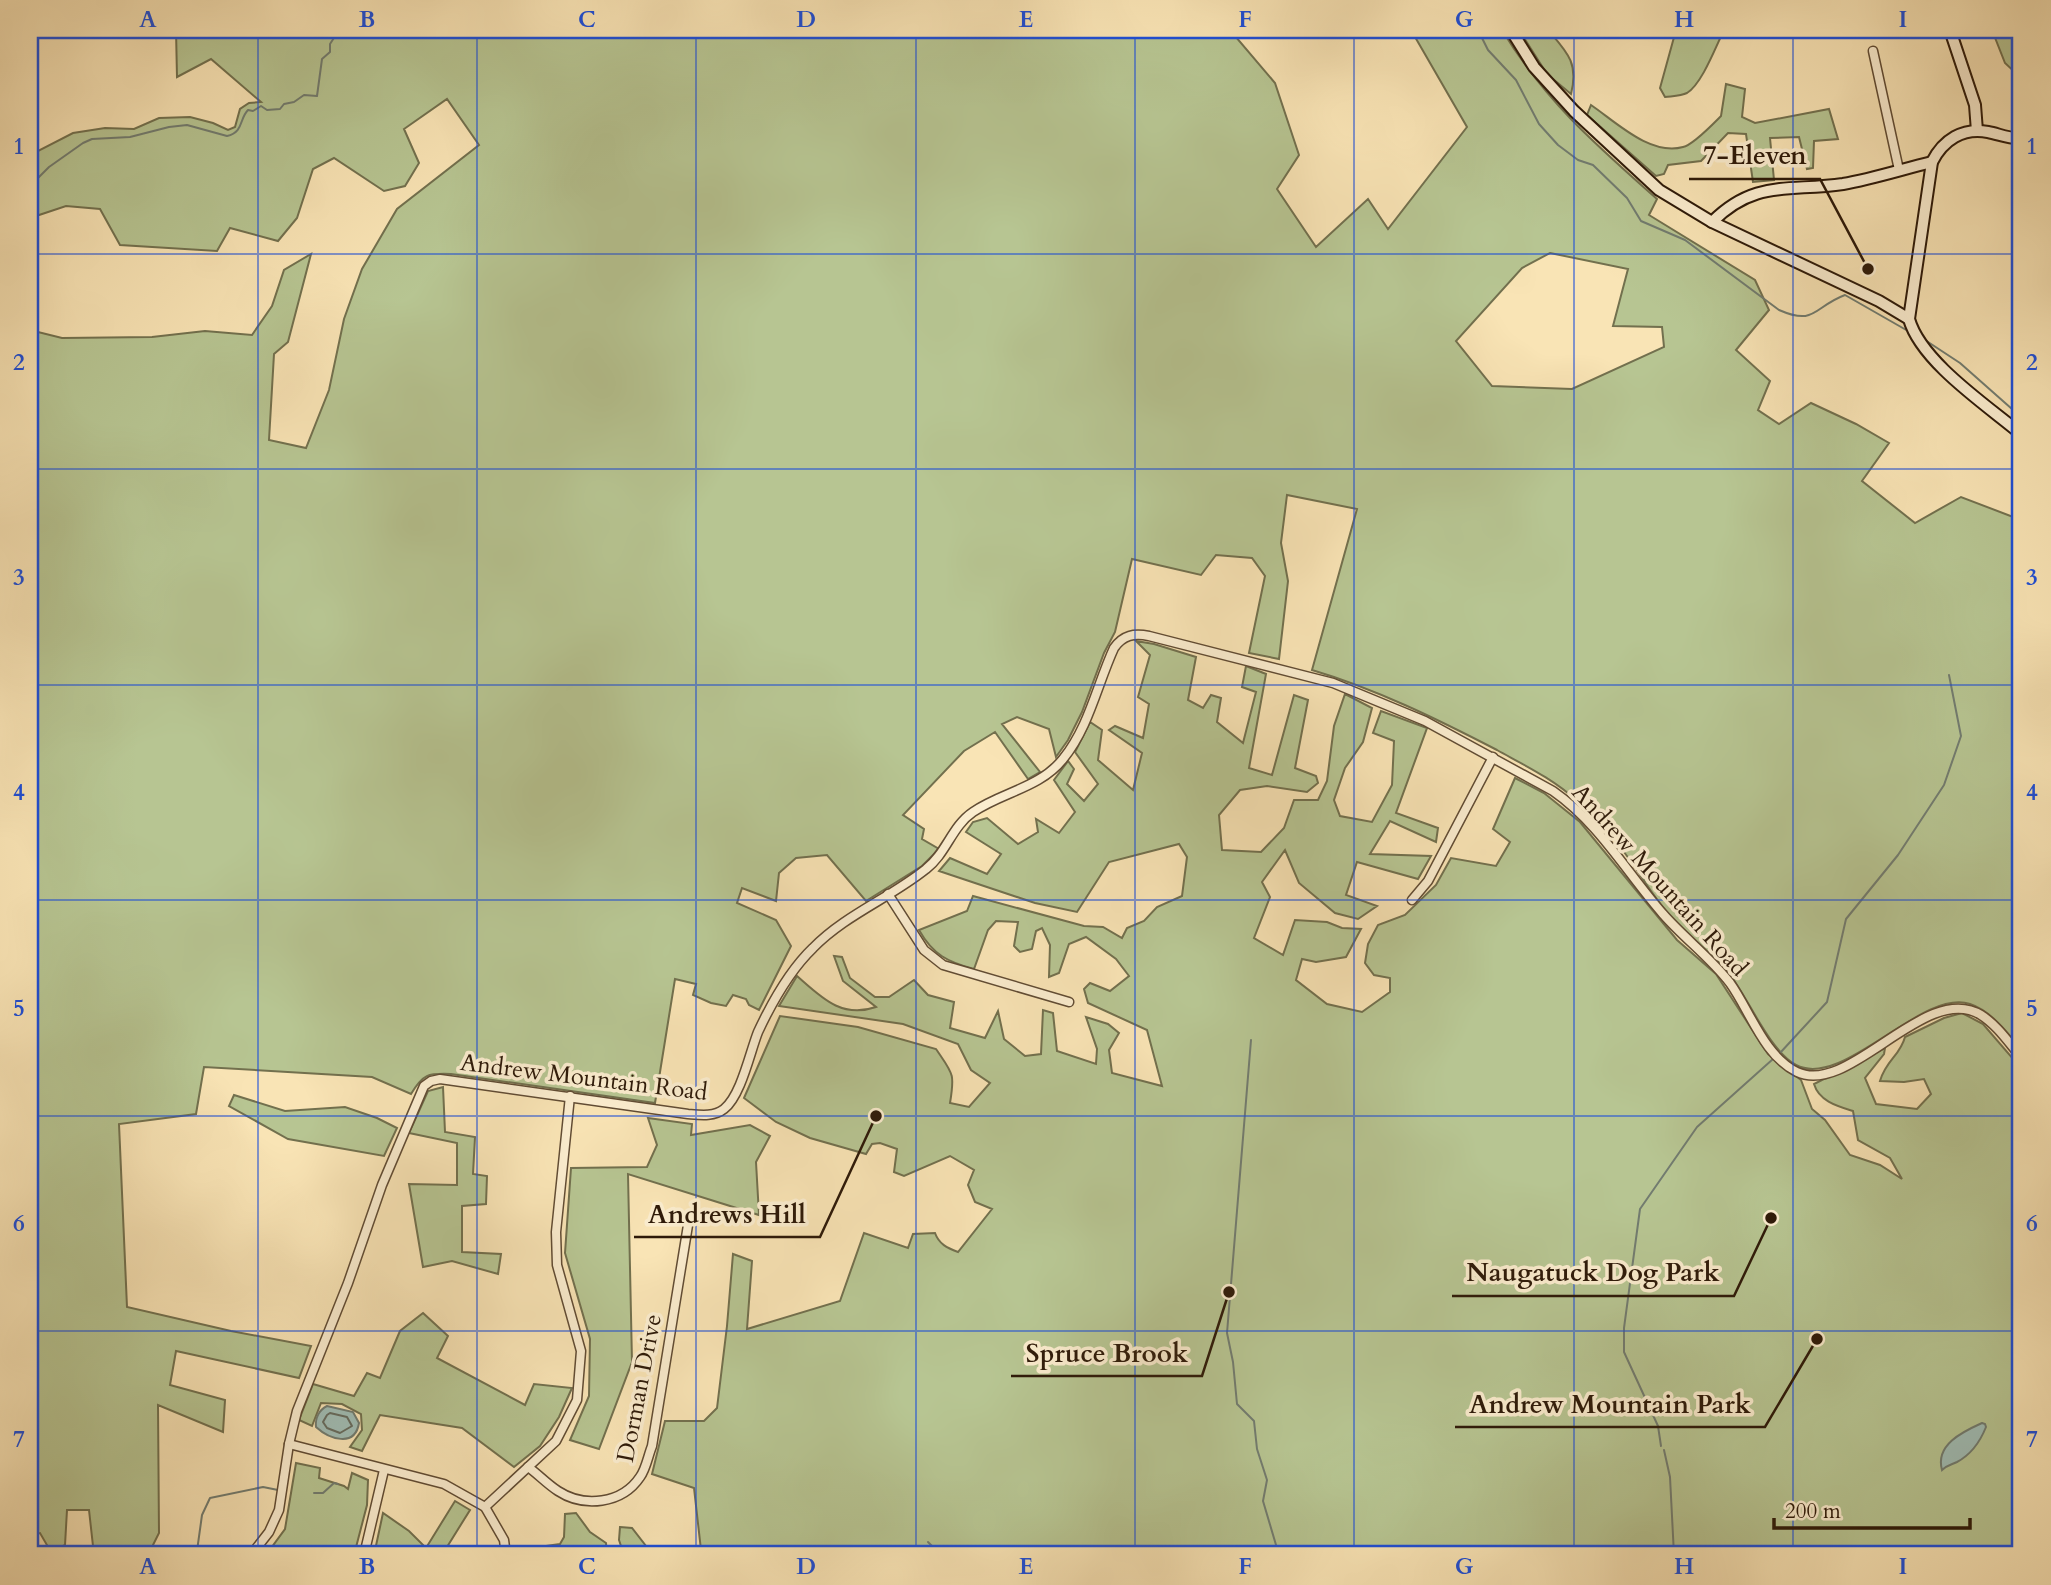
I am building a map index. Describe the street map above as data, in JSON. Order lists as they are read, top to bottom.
{
  "streets": {
    "street": ["Andrew Mountain Road", "Dorman Drive"]
  },
  "places": [
    "7-Eleven",
    "Andrews Hill",
    "Naugatuck Dog Park",
    "Spruce Brook",
    "Andrew Mountain Park"
  ],
  "scale_bar": "200 m",
  "grid": {
    "columns": [
      "A",
      "B",
      "C",
      "D",
      "E",
      "F",
      "G",
      "H",
      "I"
    ],
    "rows": [
      "1",
      "2",
      "3",
      "4",
      "5",
      "6",
      "7"
    ]
  }
}
